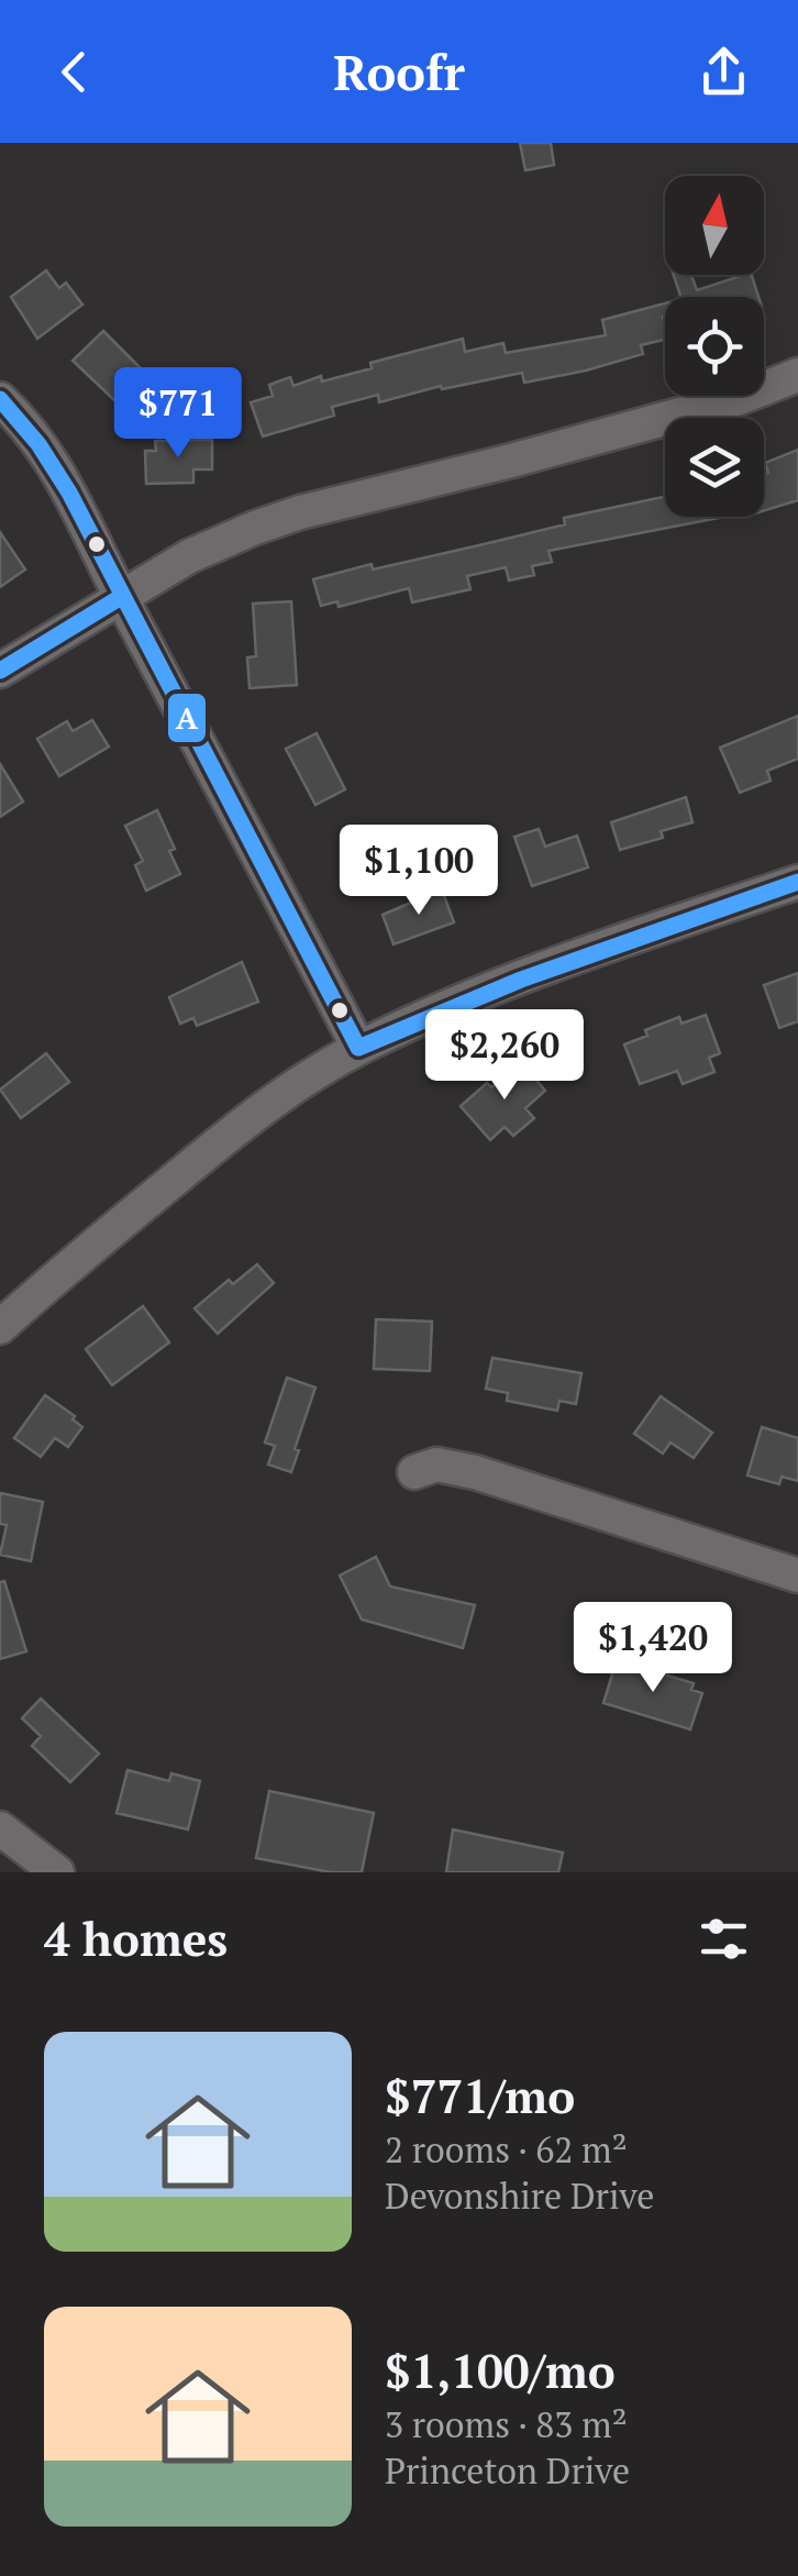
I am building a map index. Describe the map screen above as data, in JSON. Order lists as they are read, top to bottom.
{
  "lines": ["transit line A"],
  "north": "top",
  "page": {
    "header": "Roofr",
    "price": [
      "$771",
      "$1,100",
      "$2,260",
      "$1,420"
    ],
    "heading": "4 homes",
    "list": [
      {
        "name": "$771/mo",
        "note": "2 rooms · 62 m² · Devonshire Drive"
      },
      {
        "name": "$1,100/mo",
        "note": "3 rooms · 83 m² · Princeton Drive"
      }
    ]
  }
}
